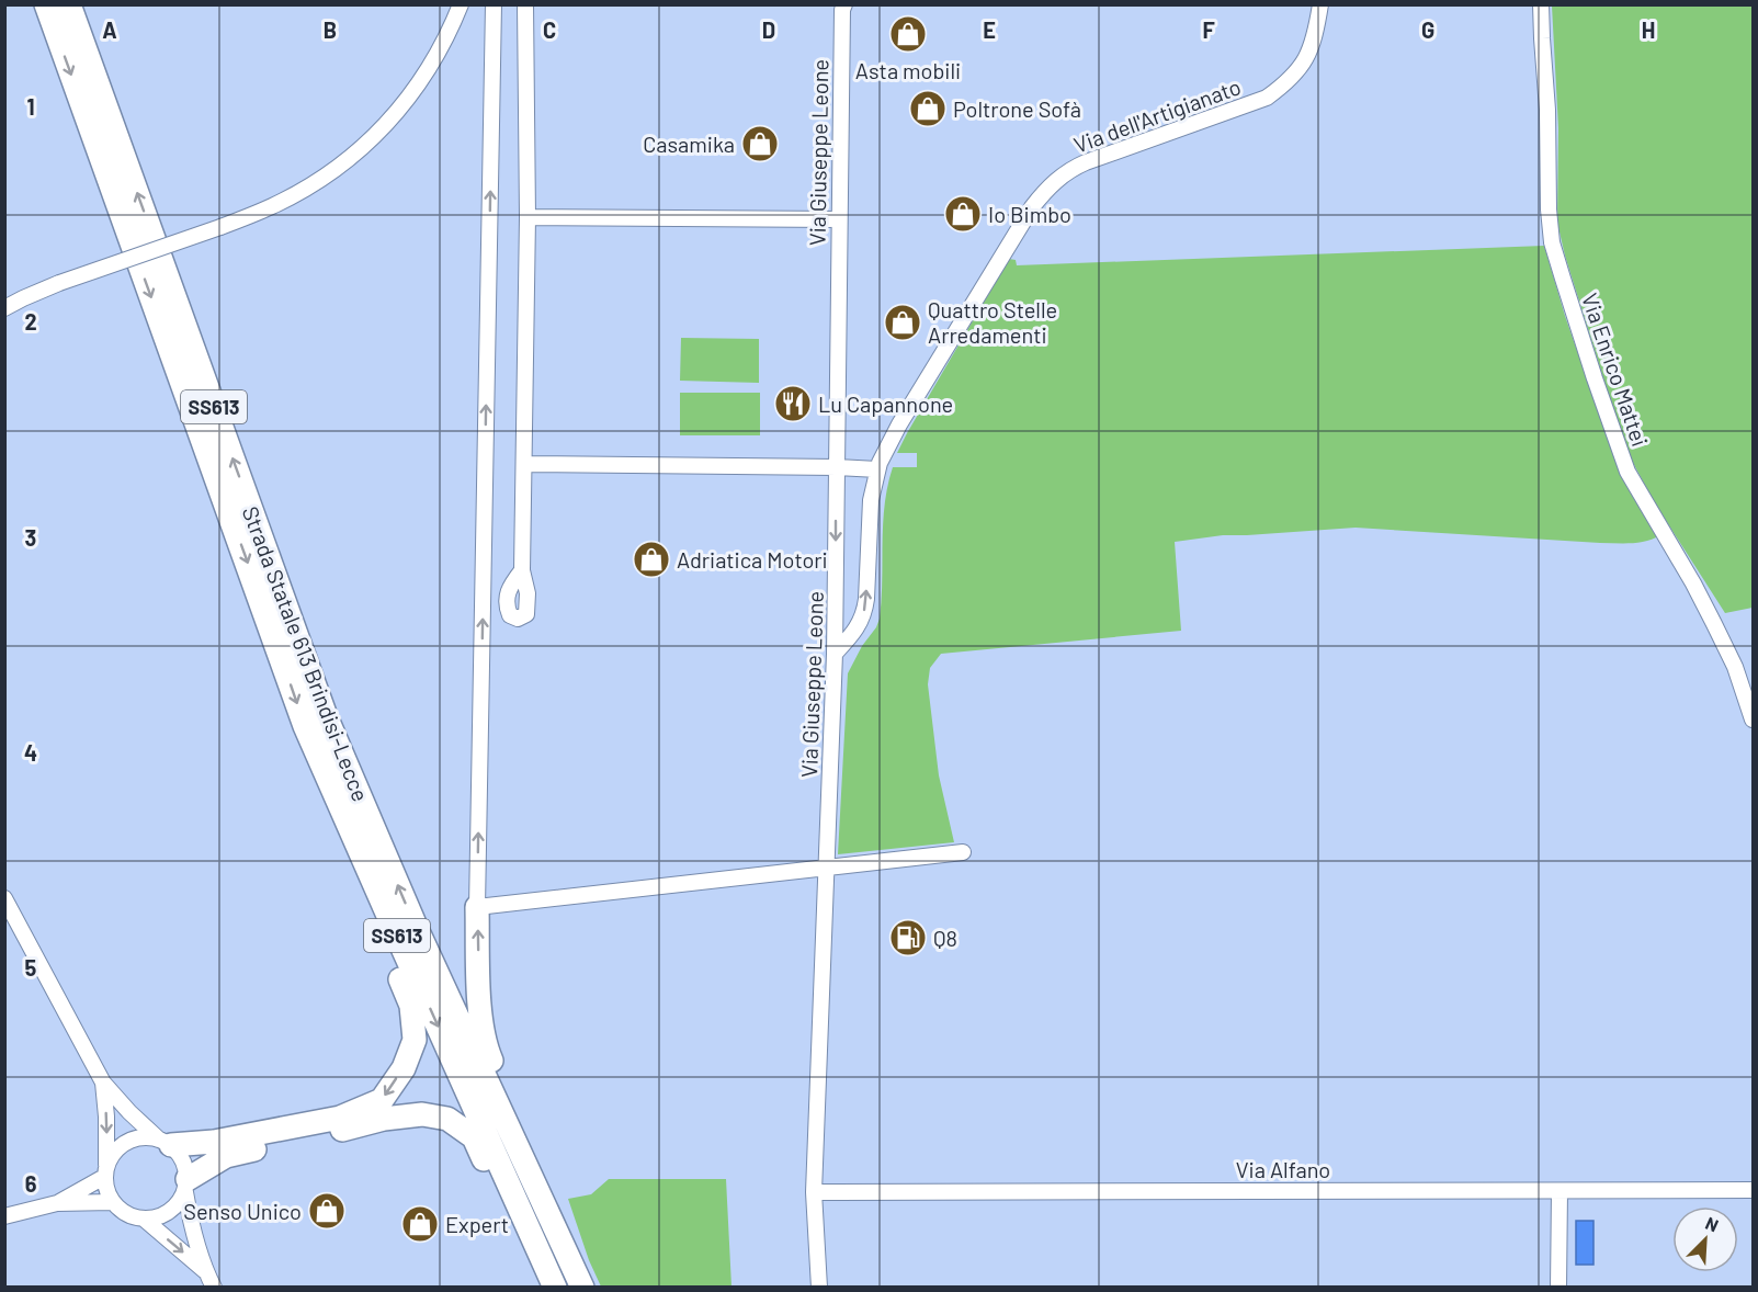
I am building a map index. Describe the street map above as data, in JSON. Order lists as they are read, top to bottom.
{
  "streets": {
    "highway": ["SS613", "Strada Statale 613 Brindisi-Lecce"],
    "street": [
      "Via dell'Artigianato",
      "Via Giuseppe Leone",
      "Via Enrico Mattei",
      "Via Alfano"
    ]
  },
  "crossings": [
    ["Via dell'Artigianato", "Via Giuseppe Leone"],
    ["Via Giuseppe Leone", "Via Alfano"]
  ],
  "places": {
    "shop": [
      "Asta mobili",
      "Poltrone Sofà",
      "Casamika",
      "Io Bimbo",
      "Quattro Stelle Arredamenti",
      "Adriatica Motori",
      "Senso Unico",
      "Expert"
    ],
    "restaurant": ["Lu Capannone"],
    "fuel station": ["Q8"]
  },
  "north": "top right",
  "grid": {
    "columns": [
      "A",
      "B",
      "C",
      "D",
      "E",
      "F",
      "G",
      "H"
    ],
    "rows": [
      "1",
      "2",
      "3",
      "4",
      "5",
      "6"
    ]
  }
}
